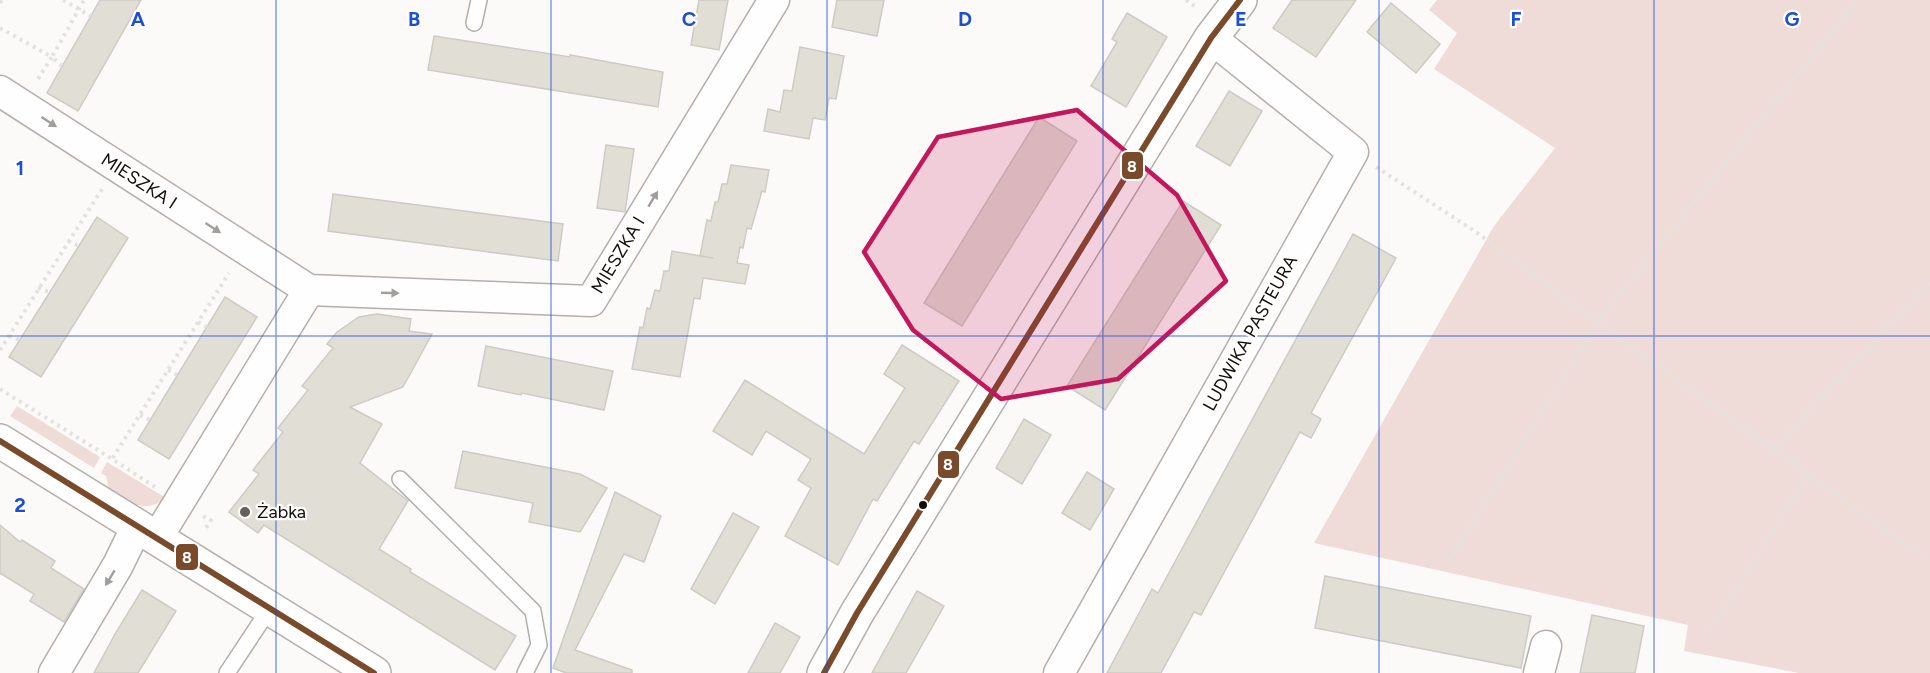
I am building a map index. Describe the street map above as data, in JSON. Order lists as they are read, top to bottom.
{
  "streets": {
    "street": ["MIESZKA I", "LUDWIKA PASTEURA"]
  },
  "places": ["Żabka"],
  "lines": ["transit line 8"],
  "grid": {
    "columns": [
      "A",
      "B",
      "C",
      "D",
      "E",
      "F",
      "G"
    ],
    "rows": ["1", "2"]
  }
}
